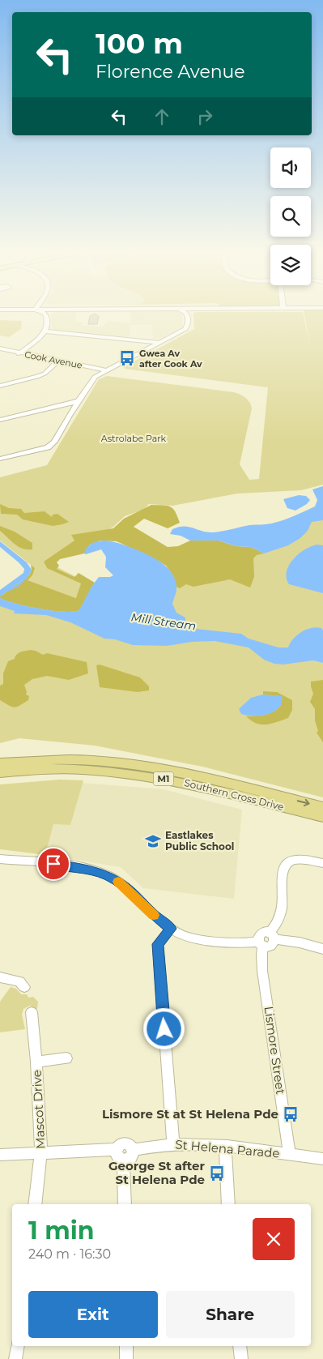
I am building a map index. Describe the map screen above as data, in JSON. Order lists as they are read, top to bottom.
{
  "streets": {
    "highway": ["M1", "Southern Cross Drive"],
    "street": [
      "Cook Avenue",
      "Lismore Street",
      "Mascot Drive",
      "St Helena Parade"
    ]
  },
  "crossings": [
    ["Lismore Street", "St Helena Parade"]
  ],
  "water": ["Mill Stream"],
  "parks": ["Astrolabe Park"],
  "places": {
    "bus stop": ["Gwea Av after Cook Av", "Lismore St at St Helena Pde", "George St after St Helena Pde"],
    "school or university": ["Eastlakes Public School"]
  },
  "page": {
    "turn": ["100 m", "Florence Avenue"],
    "heading": ["1 min", "240 m · 16:30"],
    "buttons": ["Exit", "Share"]
  }
}
